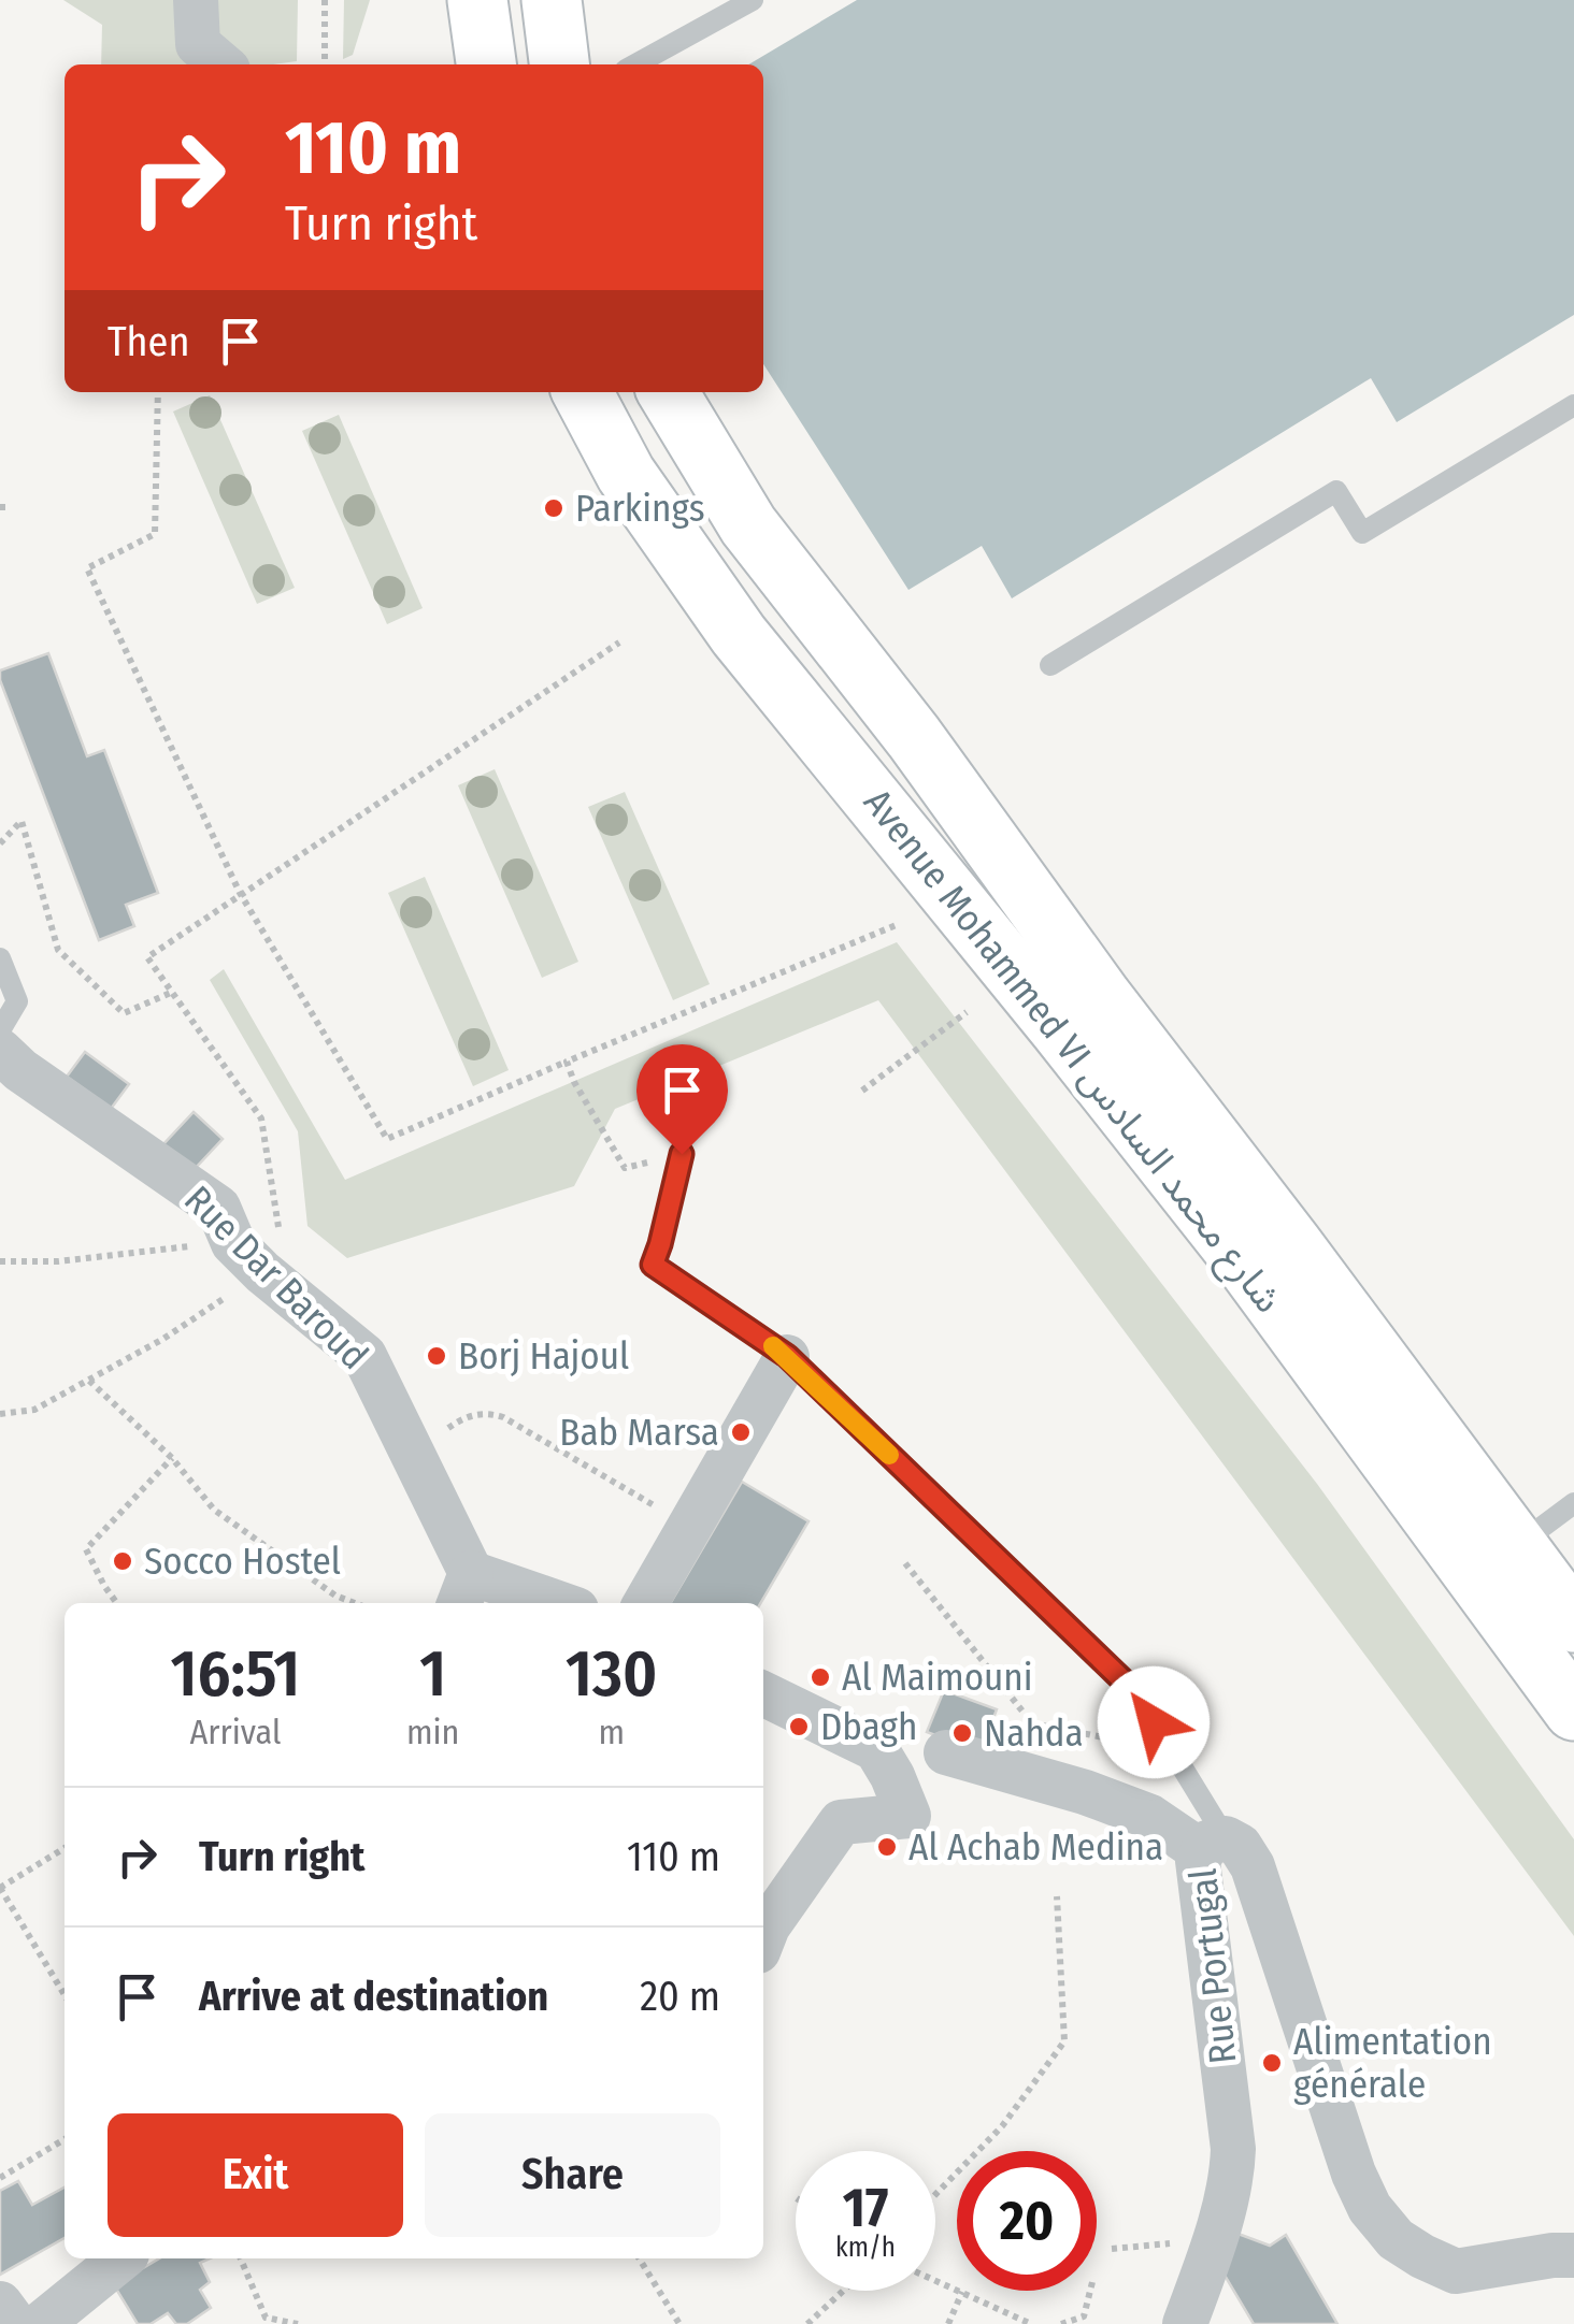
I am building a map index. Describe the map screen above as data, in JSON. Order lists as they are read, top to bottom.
{
  "streets": {
    "main road": ["Avenue Mohammed VI شارع محمد السادس"],
    "street": ["Rue Dar Baroud", "Rue Portugal"]
  },
  "places": [
    "Parkings",
    "Borj Hajoul",
    "Bab Marsa",
    "Socco Hostel",
    "Al Maimouni",
    "Dbagh",
    "Nahda",
    "Al Achab Medina",
    "Alimentation générale"
  ],
  "page": {
    "turn": ["110 m", "Turn right"],
    "then": "Then",
    "eta": [
      "16:51",
      "Arrival",
      "1",
      "min",
      "130",
      "m"
    ],
    "list": [
      {
        "name": "Turn right",
        "value": "110 m"
      },
      {
        "name": "Arrive at destination",
        "value": "20 m"
      }
    ],
    "buttons": ["Exit", "Share"],
    "speed": "17 km/h",
    "limit": "20"
  }
}
